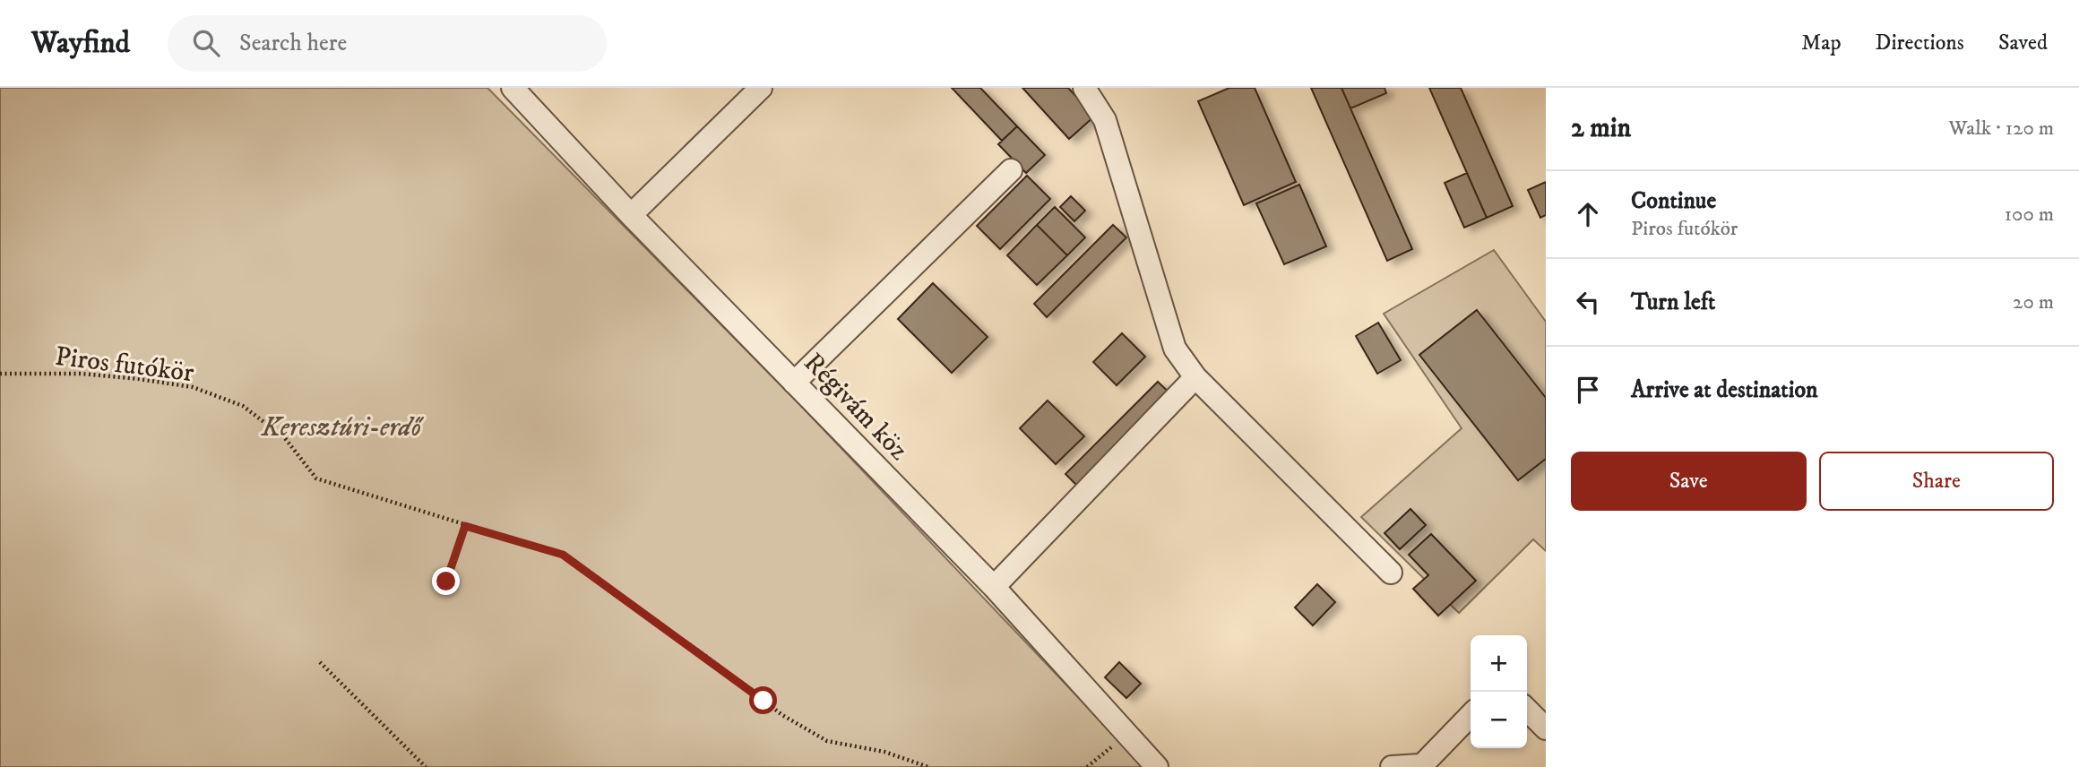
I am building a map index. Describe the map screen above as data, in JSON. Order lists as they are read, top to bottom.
{
  "streets": {
    "street": ["Régivám köz"],
    "path": ["Piros futókör"]
  },
  "parks": ["Keresztúri-erdő"],
  "page": {
    "header": "Wayfind",
    "search": "Search here",
    "nav": ["Map", "Directions", "Saved"],
    "heading": ["2 min", "Walk · 120 m"],
    "list": [
      ["Continue", "Piros futókör", "100 m"],
      ["Turn left", "20 m"],
      "Arrive at destination"
    ],
    "buttons": ["Save", "Share"],
    "map_buttons": ["+", "−"]
  }
}
